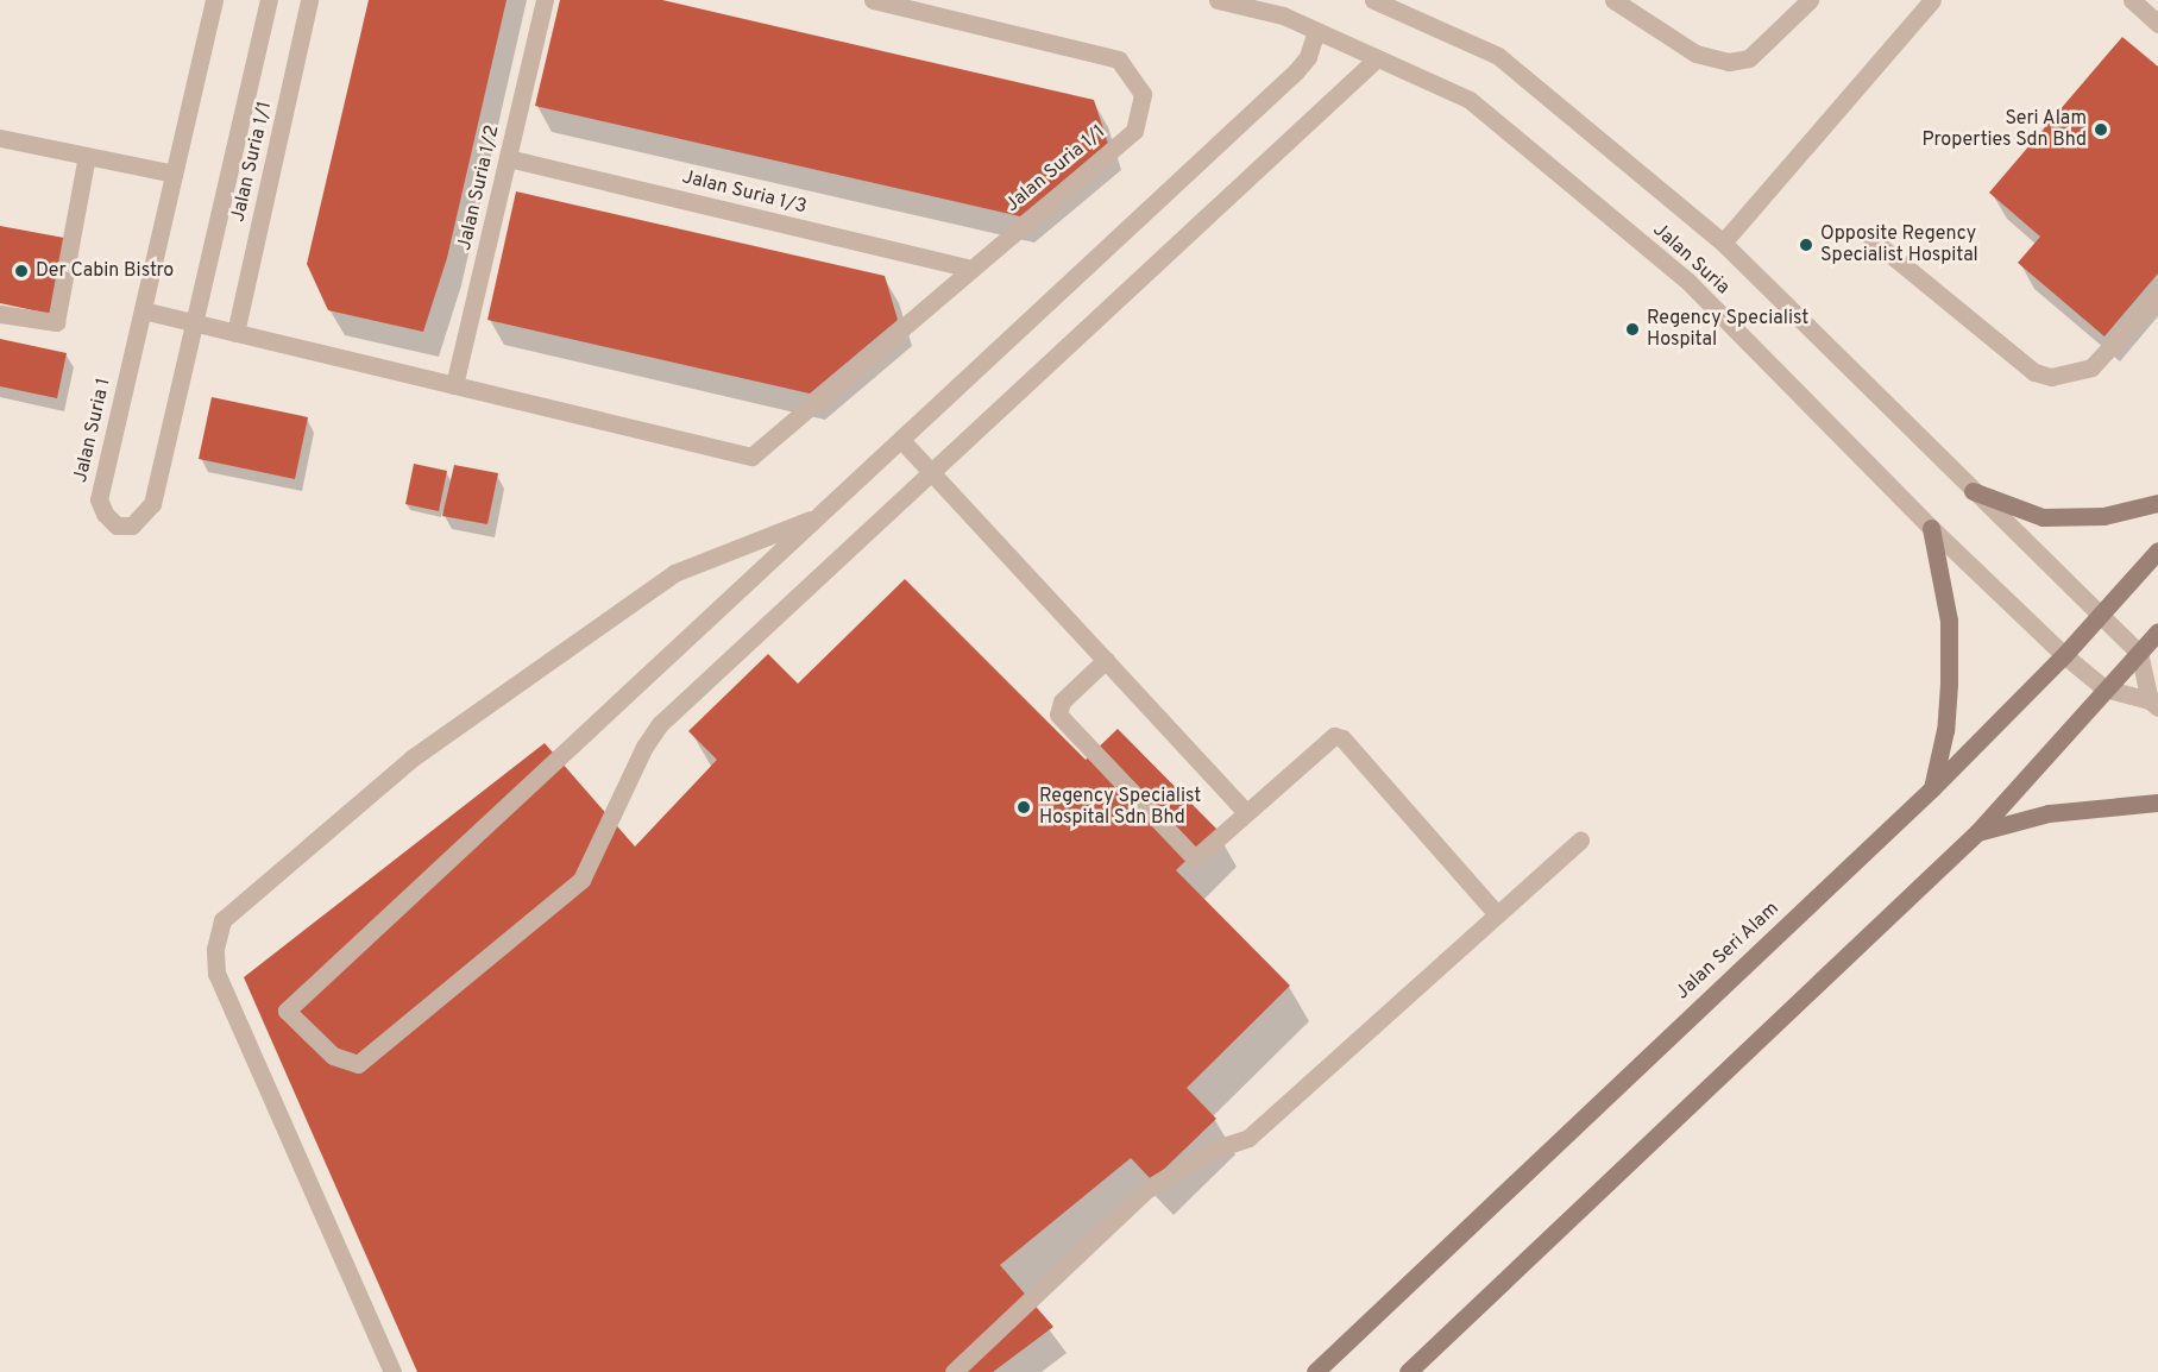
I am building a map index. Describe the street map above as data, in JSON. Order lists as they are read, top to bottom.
{
  "streets": {
    "main road": ["Jalan Seri Alam"],
    "street": [
      "Jalan Suria 1/1",
      "Jalan Suria 1/2",
      "Jalan Suria 1/3",
      "Jalan Suria",
      "Jalan Suria 1"
    ]
  },
  "crossings": [
    ["Jalan Suria 1/1", "Jalan Suria 1/2"],
    ["Jalan Suria 1/1", "Jalan Suria 1/3"],
    ["Jalan Suria 1/2", "Jalan Suria 1/3"],
    ["Jalan Suria", "Jalan Seri Alam"]
  ],
  "places": [
    "Seri Alam Properties Sdn Bhd",
    "Opposite Regency Specialist Hospital",
    "Der Cabin Bistro",
    "Regency Specialist Hospital",
    "Regency Specialist Hospital Sdn Bhd"
  ]
}
